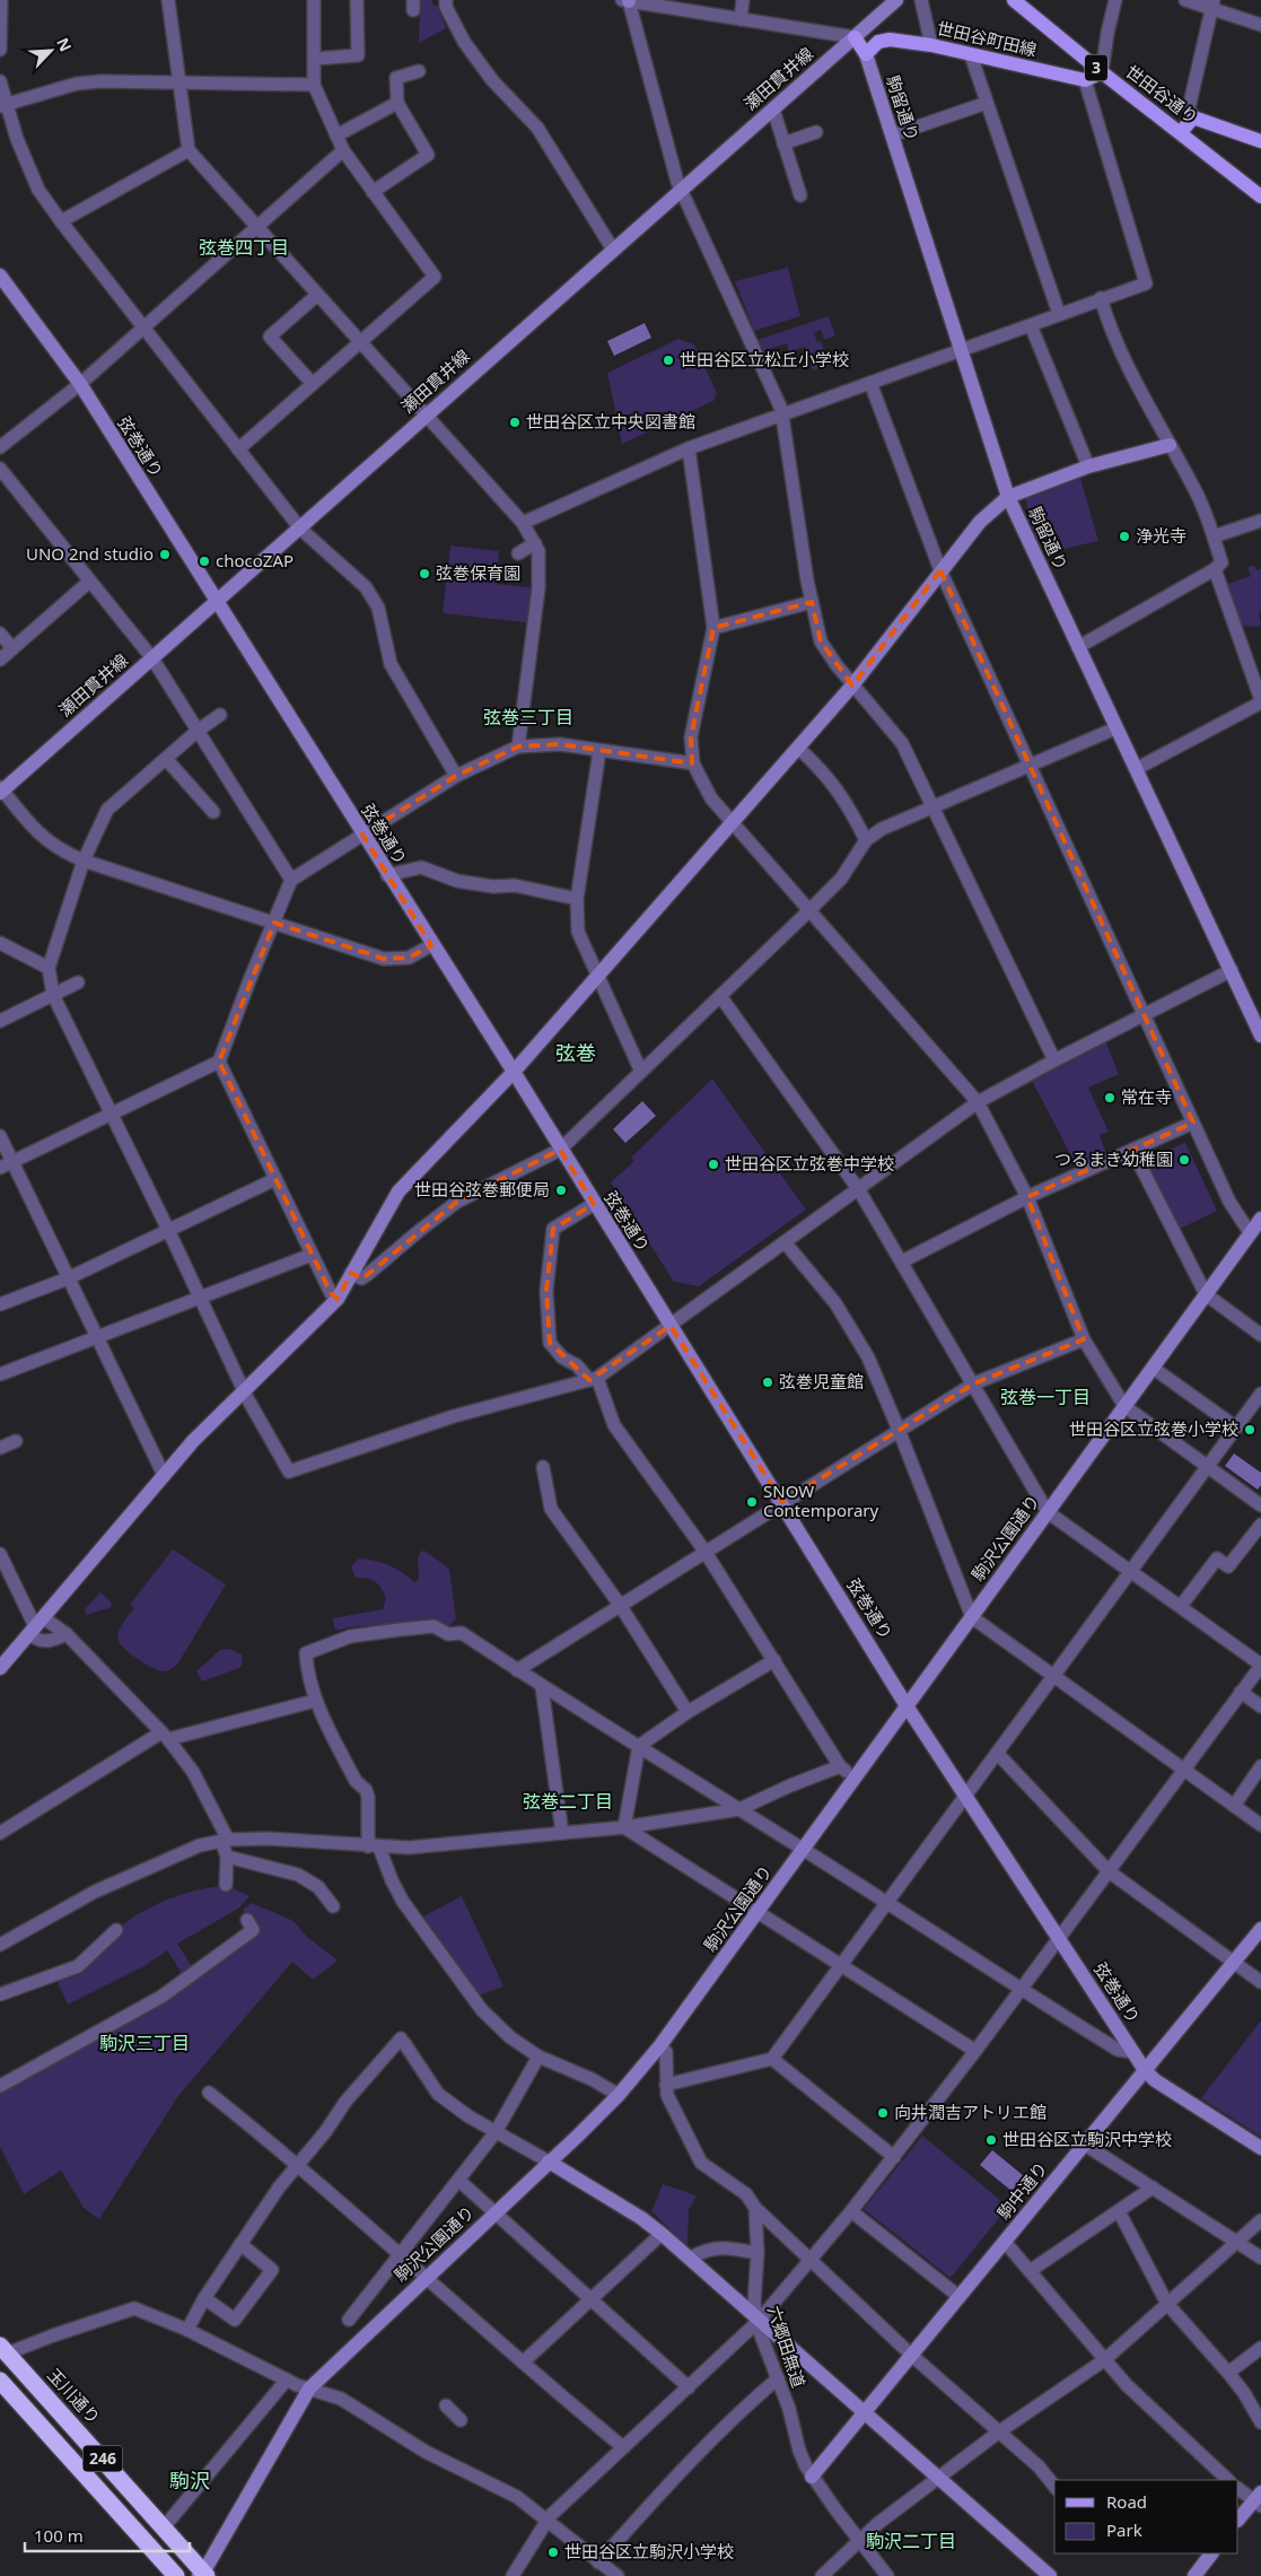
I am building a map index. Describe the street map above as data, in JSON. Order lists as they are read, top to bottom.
{
  "streets": {
    "highway": ["玉川通り", "246"],
    "main road": [
      "世田谷町田線",
      "3",
      "世田谷通り",
      "駒留通り"
    ],
    "street": [
      "瀬田貫井線",
      "弦巻通り",
      "駒沢公園通り",
      "駒中通り",
      "六郷田無道"
    ]
  },
  "crossings": [
    ["世田谷町田線", "3"],
    ["世田谷町田線", "駒留通り"],
    ["3", "世田谷通り"],
    ["瀬田貫井線", "駒留通り"],
    ["瀬田貫井線", "弦巻通り"],
    ["弦巻通り", "駒沢公園通り"],
    ["弦巻通り", "駒中通り"],
    ["駒沢公園通り", "玉川通り"],
    ["駒中通り", "六郷田無道"]
  ],
  "districts": [
    "弦巻四丁目",
    "弦巻三丁目",
    "弦巻",
    "弦巻一丁目",
    "弦巻二丁目",
    "駒沢三丁目",
    "駒沢",
    "駒沢二丁目"
  ],
  "places": [
    "世田谷区立松丘小学校",
    "世田谷区立中央図書館",
    "浄光寺",
    "UNO 2nd studio",
    "chocoZAP",
    "弦巻保育園",
    "常在寺",
    "つるまき幼稚園",
    "世田谷区立弦巻中学校",
    "世田谷弦巻郵便局",
    "弦巻児童館",
    "世田谷区立弦巻小学校",
    "SNOW Contemporary",
    "向井潤吉アトリエ館",
    "世田谷区立駒沢中学校",
    "世田谷区立駒沢小学校"
  ],
  "legend": ["Road", "Park"],
  "scale_bar": "100 m",
  "north": "top right"
}
